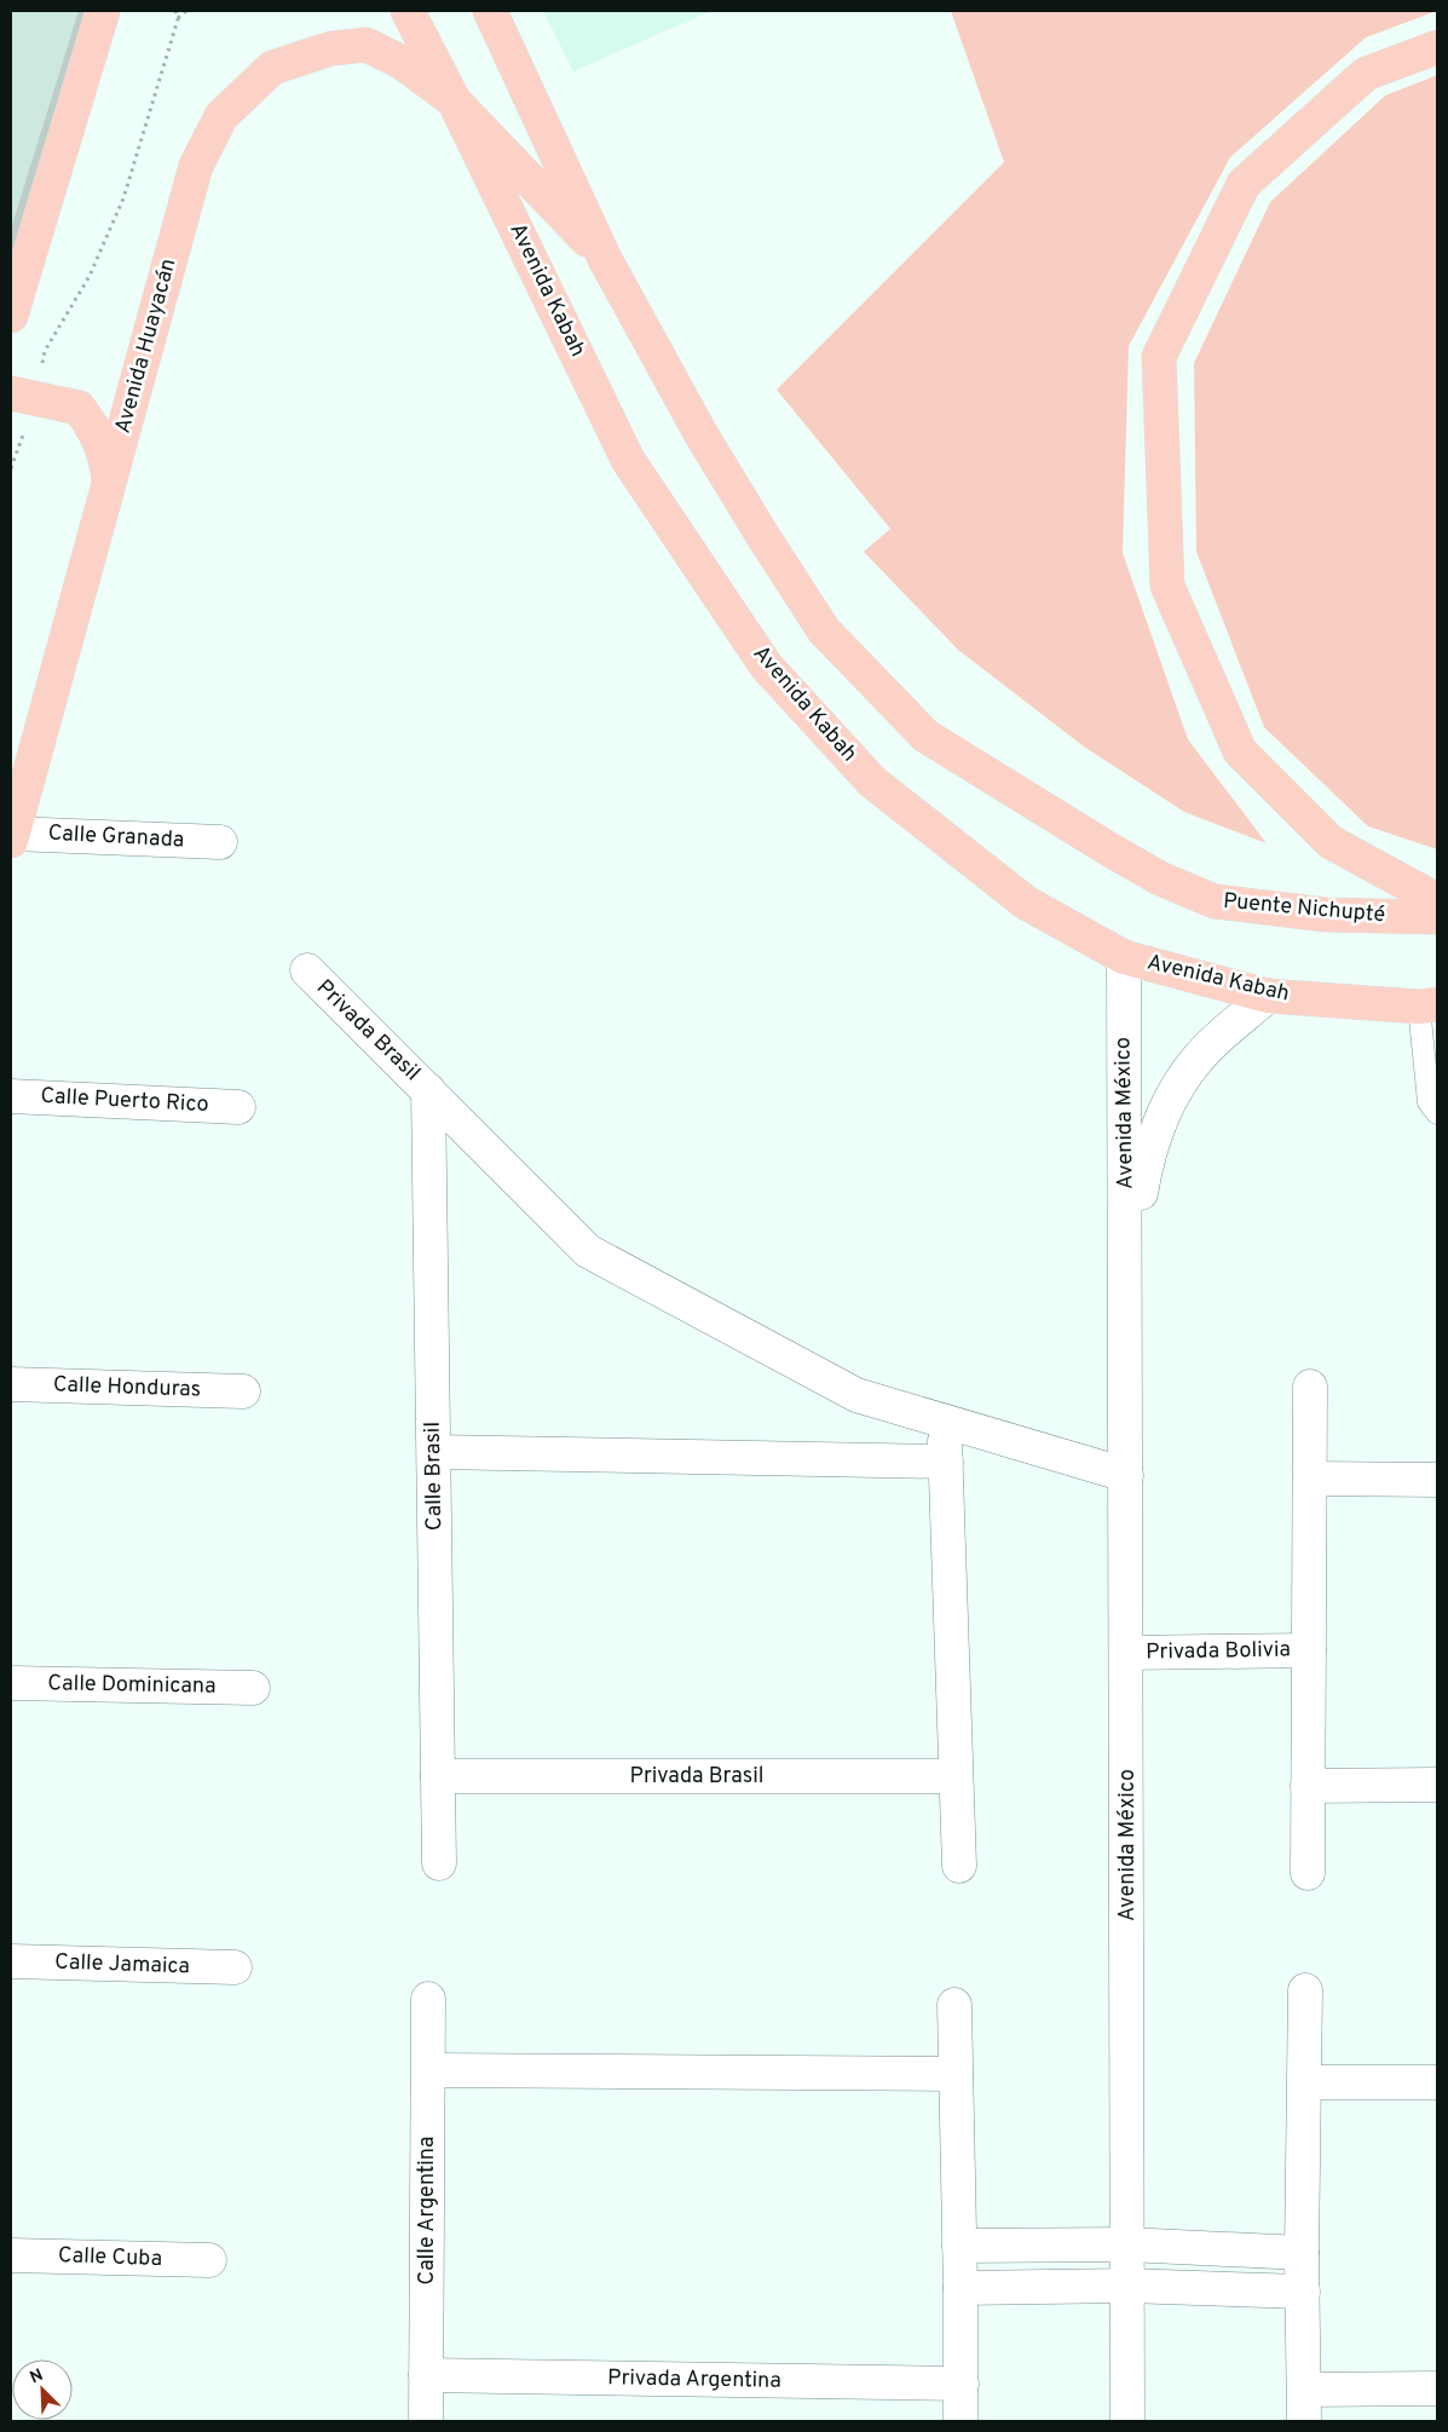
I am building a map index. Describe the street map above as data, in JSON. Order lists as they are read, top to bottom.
{
  "streets": {
    "main road": ["Avenida Kabah", "Avenida Huayacán", "Puente Nichupté"],
    "street": [
      "Calle Granada",
      "Privada Brasil",
      "Calle Puerto Rico",
      "Avenida México",
      "Calle Honduras",
      "Calle Brasil",
      "Privada Bolivia",
      "Calle Dominicana",
      "Calle Jamaica",
      "Calle Argentina",
      "Calle Cuba",
      "Privada Argentina"
    ]
  },
  "crossings": [
    ["Avenida Kabah", "Avenida Huayacán"],
    ["Avenida Kabah", "Avenida México"],
    ["Avenida Huayacán", "Calle Granada"],
    ["Privada Brasil", "Avenida México"],
    ["Privada Brasil", "Calle Brasil"],
    ["Avenida México", "Privada Bolivia"],
    ["Calle Argentina", "Privada Argentina"]
  ],
  "north": "top left"
}
